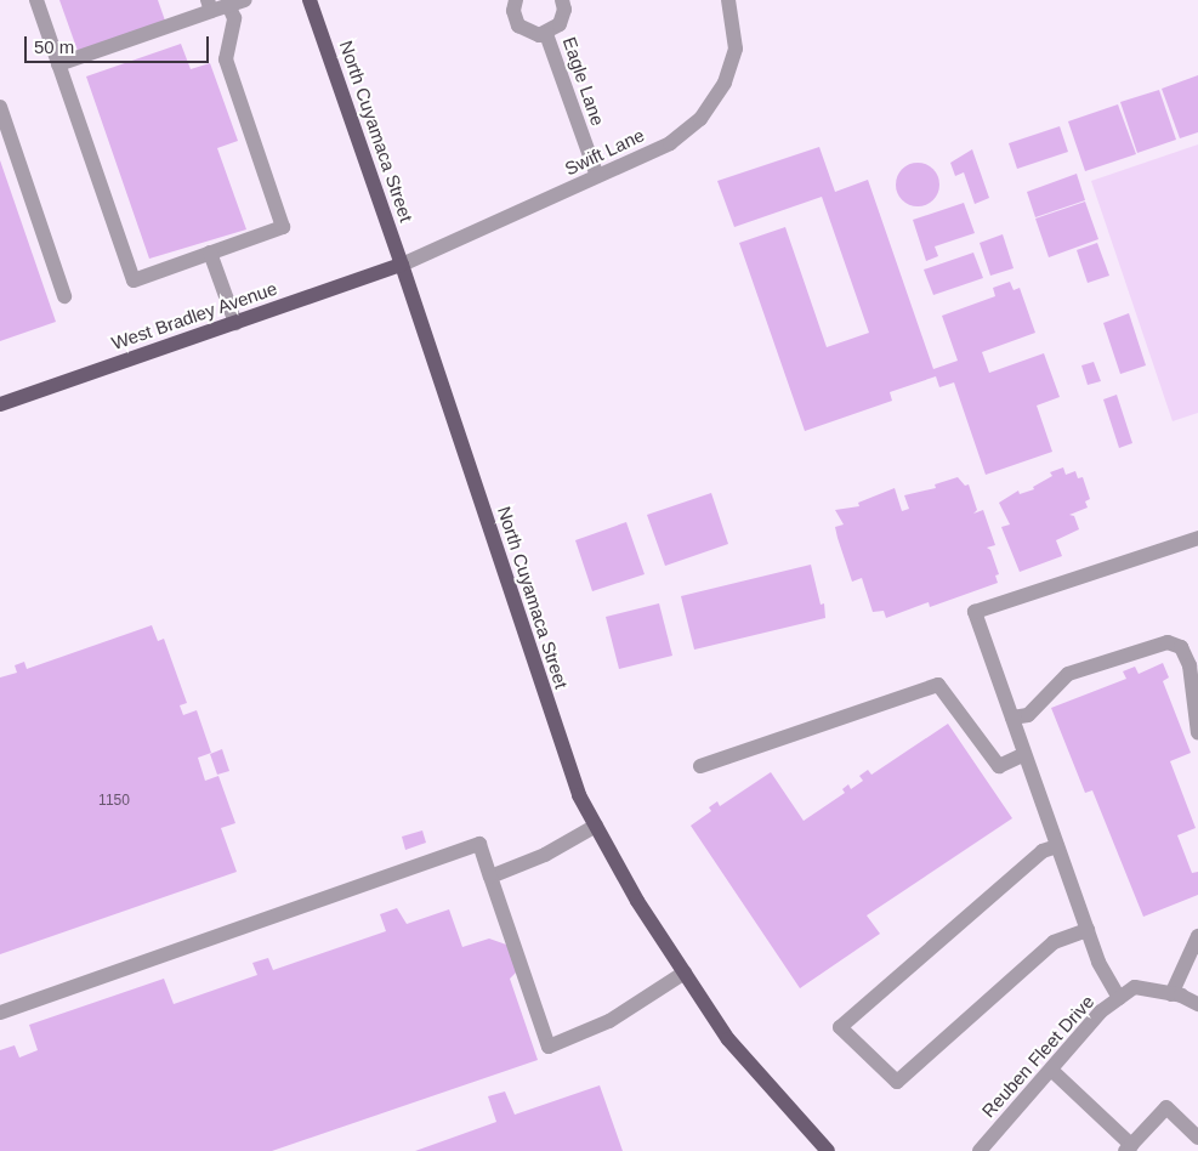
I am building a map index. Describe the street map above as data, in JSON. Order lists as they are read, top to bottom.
{
  "streets": {
    "main road": ["North Cuyamaca Street", "West Bradley Avenue"],
    "street": ["Eagle Lane", "Swift Lane", "Reuben Fleet Drive"]
  },
  "crossings": [
    ["Eagle Lane", "Swift Lane"],
    ["North Cuyamaca Street", "Swift Lane"],
    ["North Cuyamaca Street", "West Bradley Avenue"],
    ["Swift Lane", "West Bradley Avenue"]
  ],
  "house_numbers": ["1150"],
  "scale_bar": "50 m"
}
